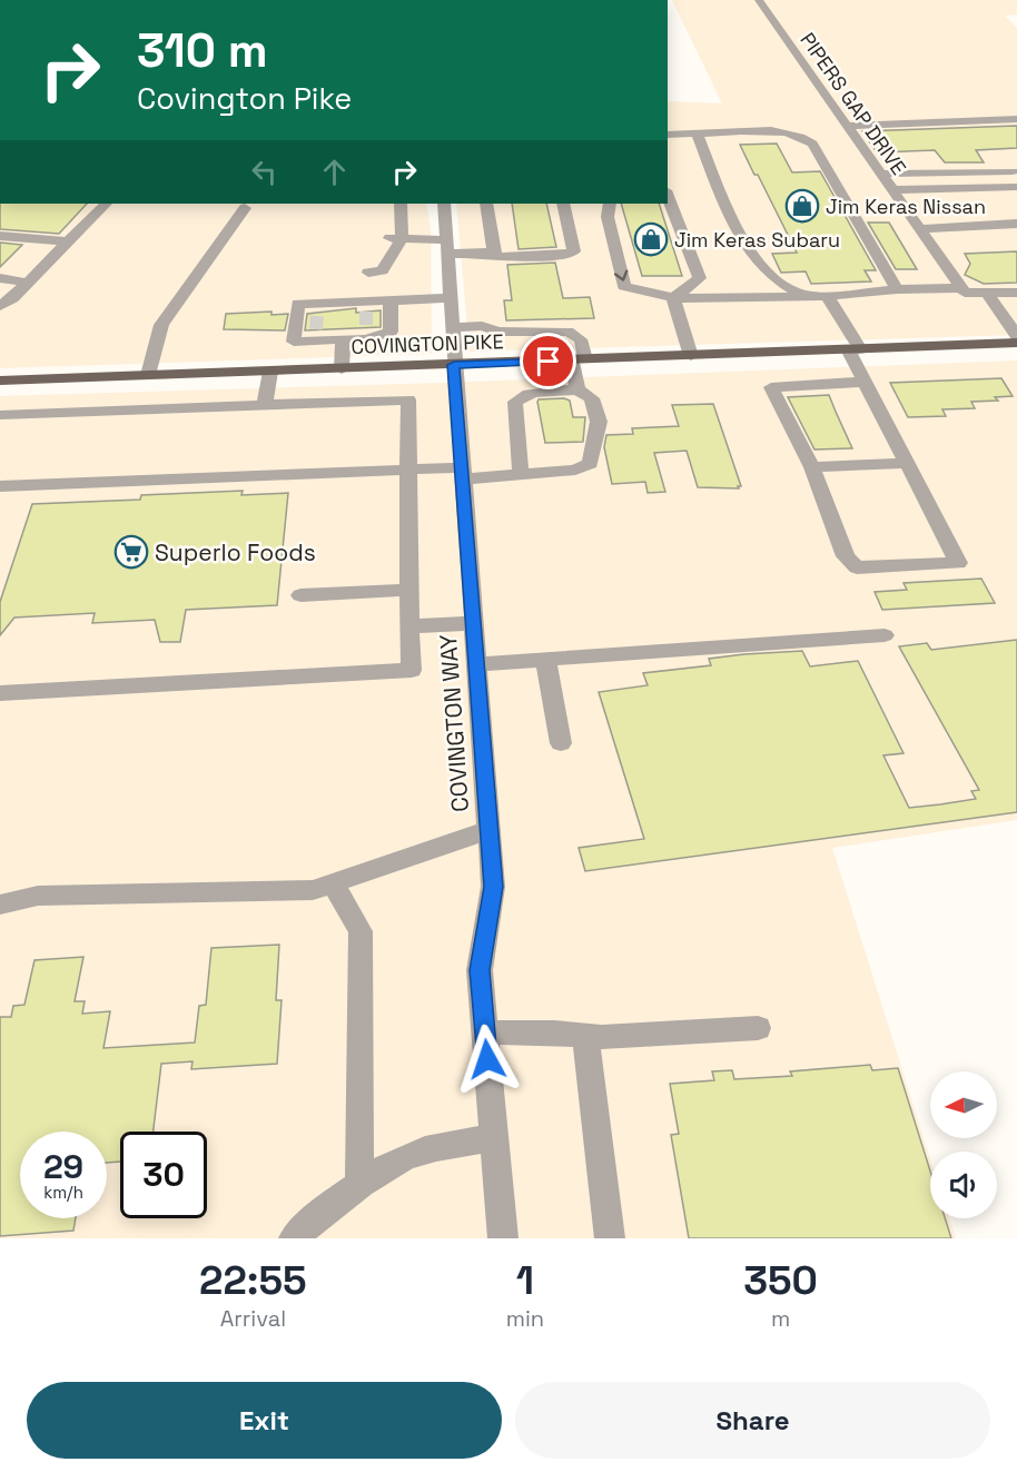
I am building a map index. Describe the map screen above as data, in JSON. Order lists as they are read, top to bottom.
{
  "streets": {
    "main road": ["COVINGTON PIKE"],
    "street": ["PIPERS GAP DRIVE", "COVINGTON WAY"]
  },
  "crossings": [
    ["COVINGTON PIKE", "COVINGTON WAY"]
  ],
  "places": {
    "shop": ["Jim Keras Nissan", "Jim Keras Subaru"],
    "supermarket": ["Superlo Foods"]
  },
  "north": "left",
  "page": {
    "turn": ["310 m", "Covington Pike"],
    "speed": "29 km/h",
    "limit": "30",
    "eta": [
      "22:55",
      "Arrival",
      "1",
      "min",
      "350",
      "m"
    ],
    "buttons": ["Exit", "Share"]
  }
}
